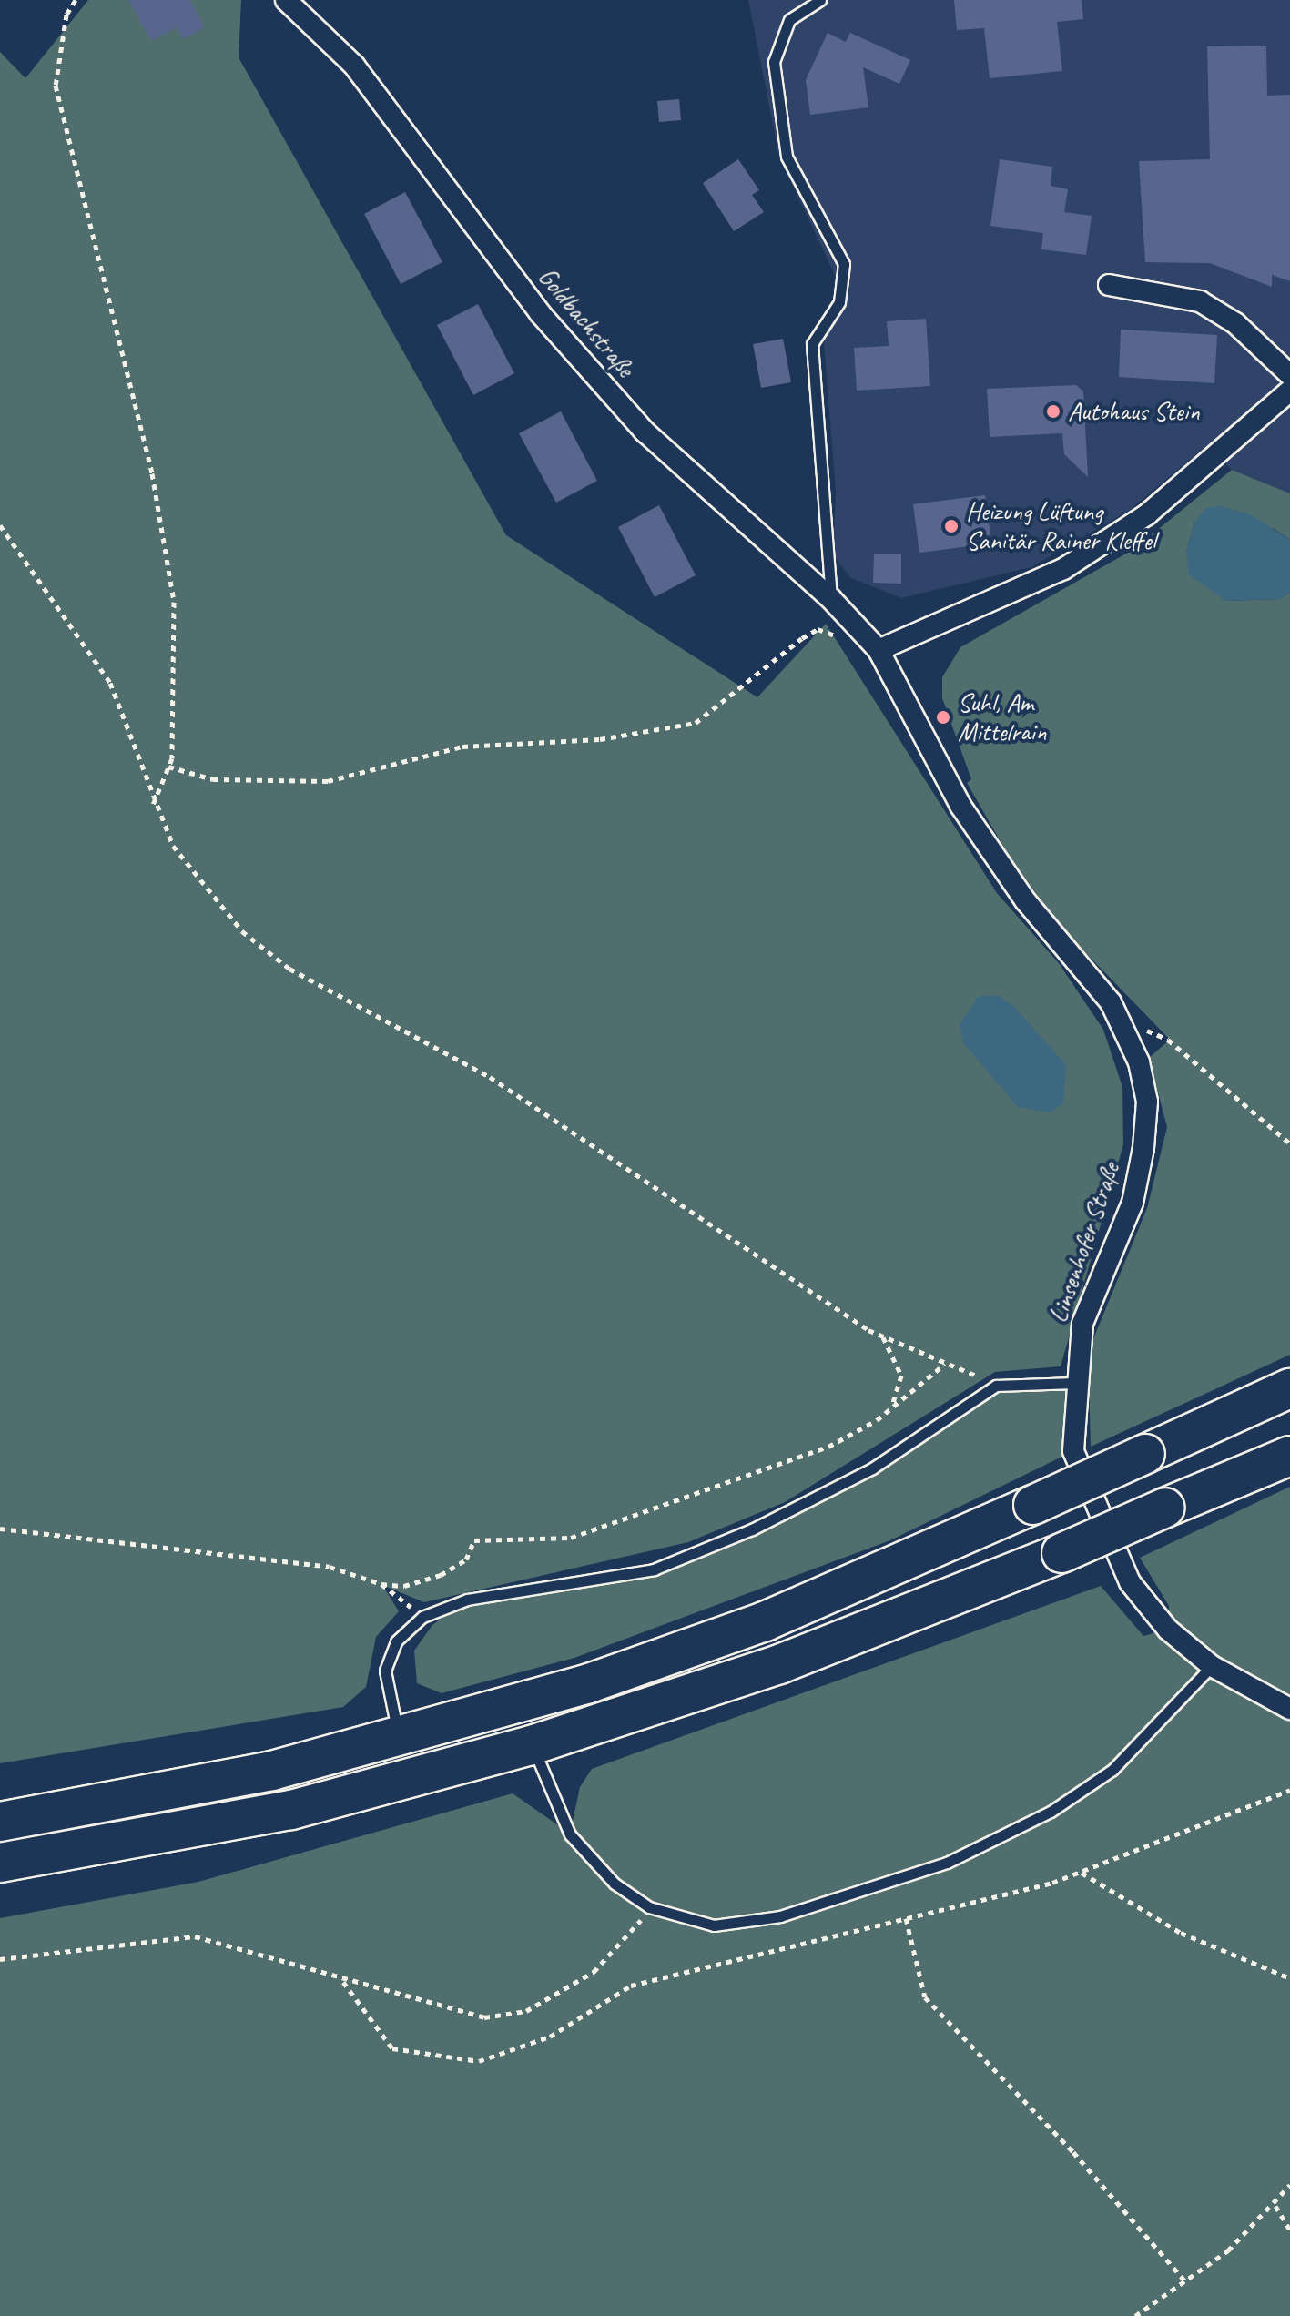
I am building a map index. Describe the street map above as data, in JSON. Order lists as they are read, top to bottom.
{
  "streets": {
    "street": ["Goldbachstraße", "Linsenhofer Straße"]
  },
  "crossings": [
    ["Goldbachstraße", "Linsenhofer Straße"]
  ],
  "places": ["Autohaus Stein", "Heizung Lüftung Sanitär Rainer Kleffel", "Suhl, Am Mittelrain"]
}
